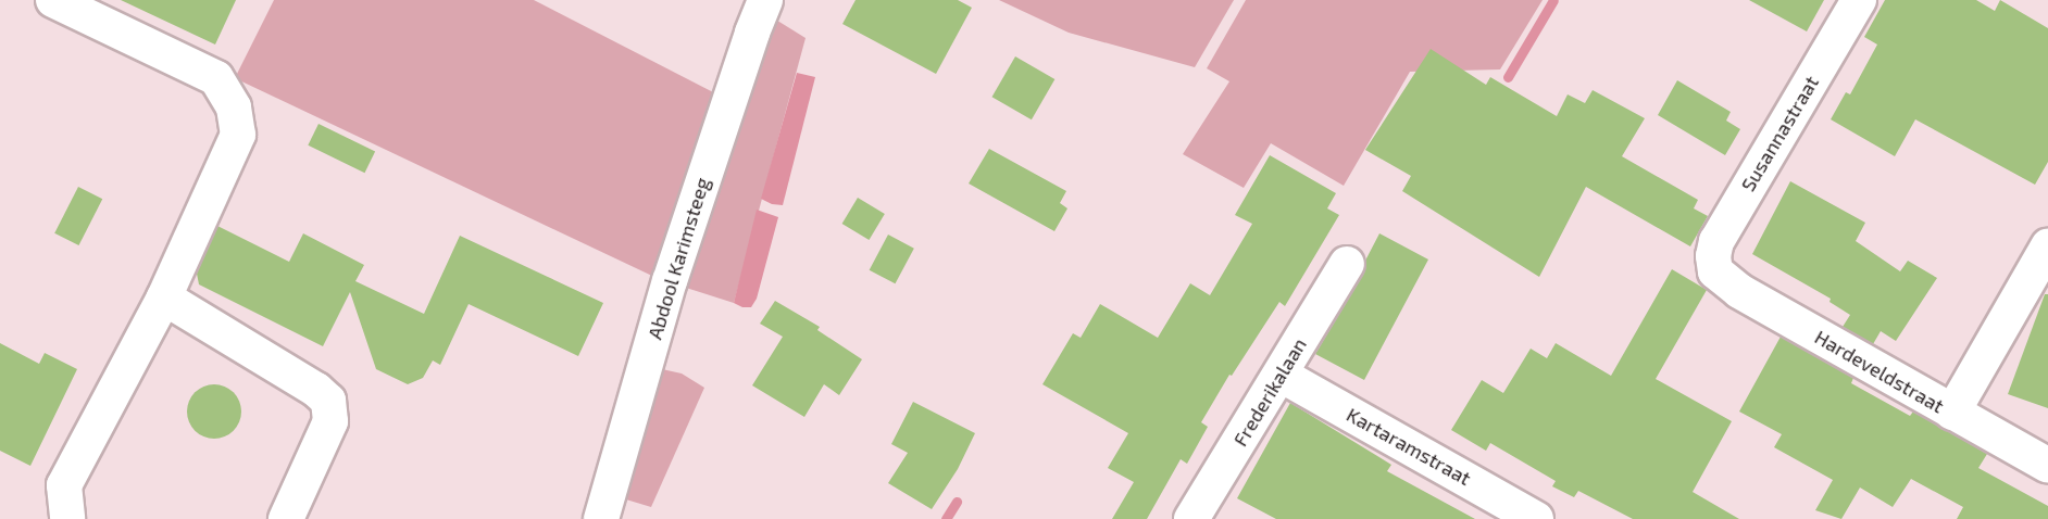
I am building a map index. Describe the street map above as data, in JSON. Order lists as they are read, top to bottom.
{
  "streets": {
    "street": [
      "Susannastraat",
      "Abdool Karimsteeg",
      "Hardeveldstraat",
      "Frederikalaan",
      "Kartaramstraat"
    ]
  },
  "crossings": [
    ["Susannastraat", "Hardeveldstraat"],
    ["Frederikalaan", "Kartaramstraat"]
  ]
}
